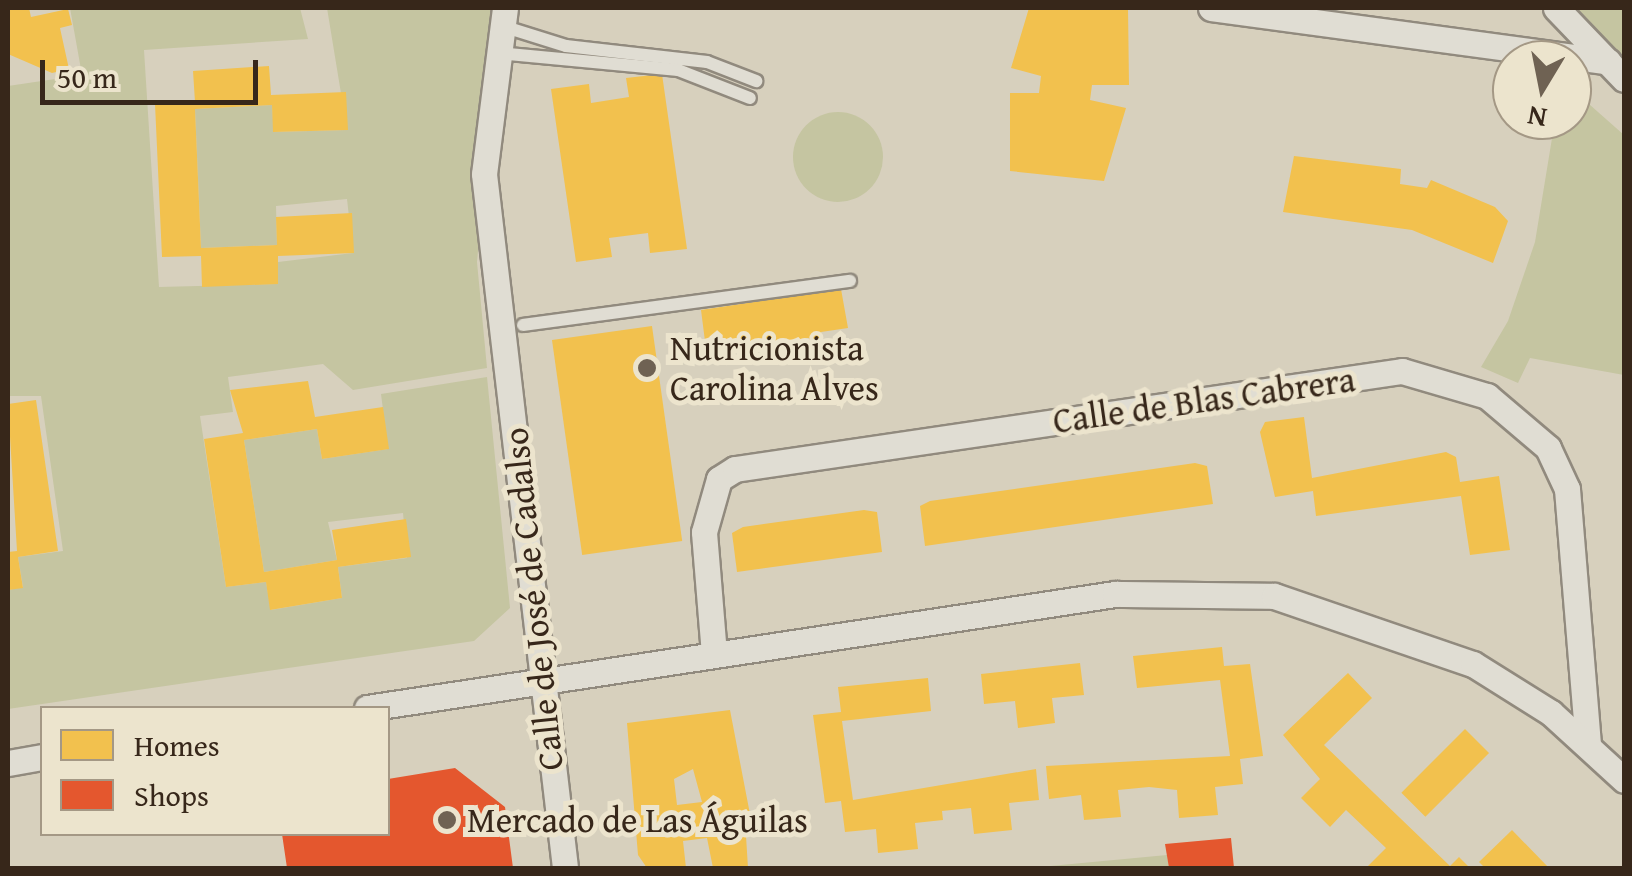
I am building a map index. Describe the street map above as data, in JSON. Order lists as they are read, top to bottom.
{
  "streets": {
    "street": ["Calle de Blas Cabrera", "Calle de José de Cadalso"]
  },
  "places": ["Nutricionista Carolina Alves", "Mercado de Las Águilas"],
  "legend": ["Homes", "Shops"],
  "scale_bar": "50 m",
  "north": "bottom"
}
